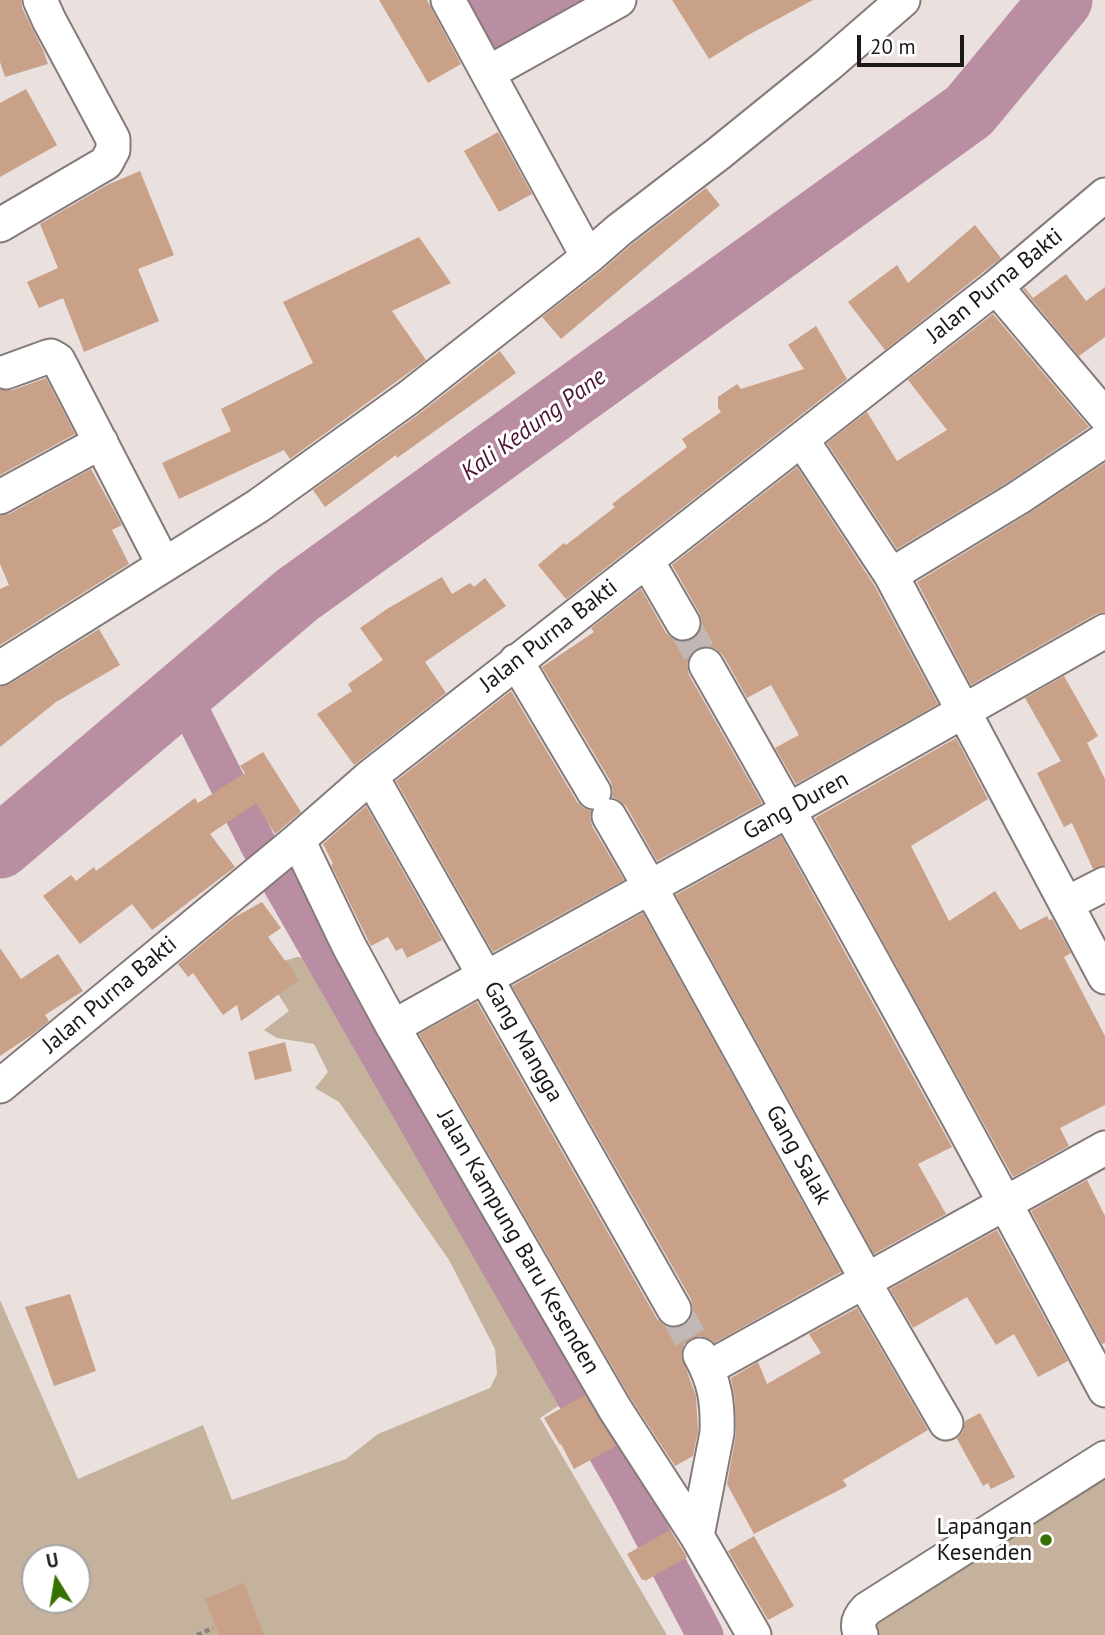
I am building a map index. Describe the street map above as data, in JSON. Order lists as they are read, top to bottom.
{
  "streets": {
    "street": [
      "Jalan Purna Bakti",
      "Gang Duren",
      "Gang Mangga",
      "Gang Salak",
      "Jalan Kampung Baru Kesenden"
    ]
  },
  "crossings": [
    ["Jalan Purna Bakti", "Gang Mangga"],
    ["Jalan Purna Bakti", "Gang Salak"],
    ["Jalan Purna Bakti", "Jalan Kampung Baru Kesenden"],
    ["Gang Duren", "Gang Mangga"],
    ["Gang Duren", "Gang Salak"],
    ["Gang Duren", "Jalan Kampung Baru Kesenden"]
  ],
  "water": ["Kali Kedung Pane"],
  "places": ["Lapangan Kesenden"],
  "scale_bar": "20 m",
  "north": "top"
}
